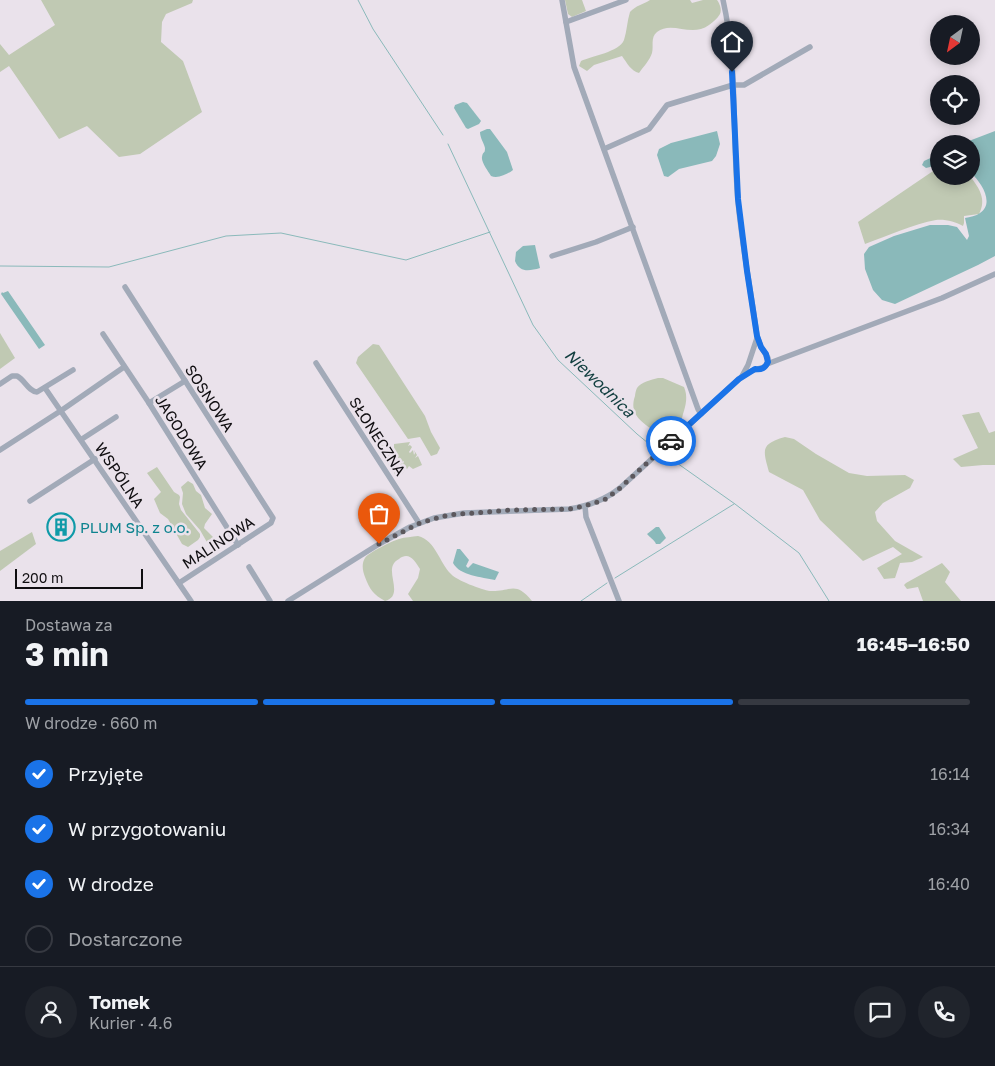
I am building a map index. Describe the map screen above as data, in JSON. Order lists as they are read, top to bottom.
{
  "streets": {
    "street": [
      "SOSNOWA",
      "JAGODOWA",
      "SŁONECZNA",
      "WSPÓLNA",
      "MALINOWA"
    ]
  },
  "crossings": [
    ["SOSNOWA", "MALINOWA"],
    ["JAGODOWA", "MALINOWA"],
    ["WSPÓLNA", "MALINOWA"]
  ],
  "water": ["Niewodnica"],
  "places": {
    "building": ["PLUM Sp. z o.o."]
  },
  "scale_bar": "200 m",
  "north": "bottom left",
  "page": {
    "scale": "200 m",
    "heading": ["3 min", "Dostawa za", "16:45–16:50"],
    "panel": ["Tomek", "Kurier · 4.6"],
    "bar": "W drodze · 660 m",
    "list": [
      ["Przyjęte", "16:14"],
      ["W przygotowaniu", "16:34"],
      ["W drodze", "16:40"],
      "Dostarczone"
    ]
  }
}
